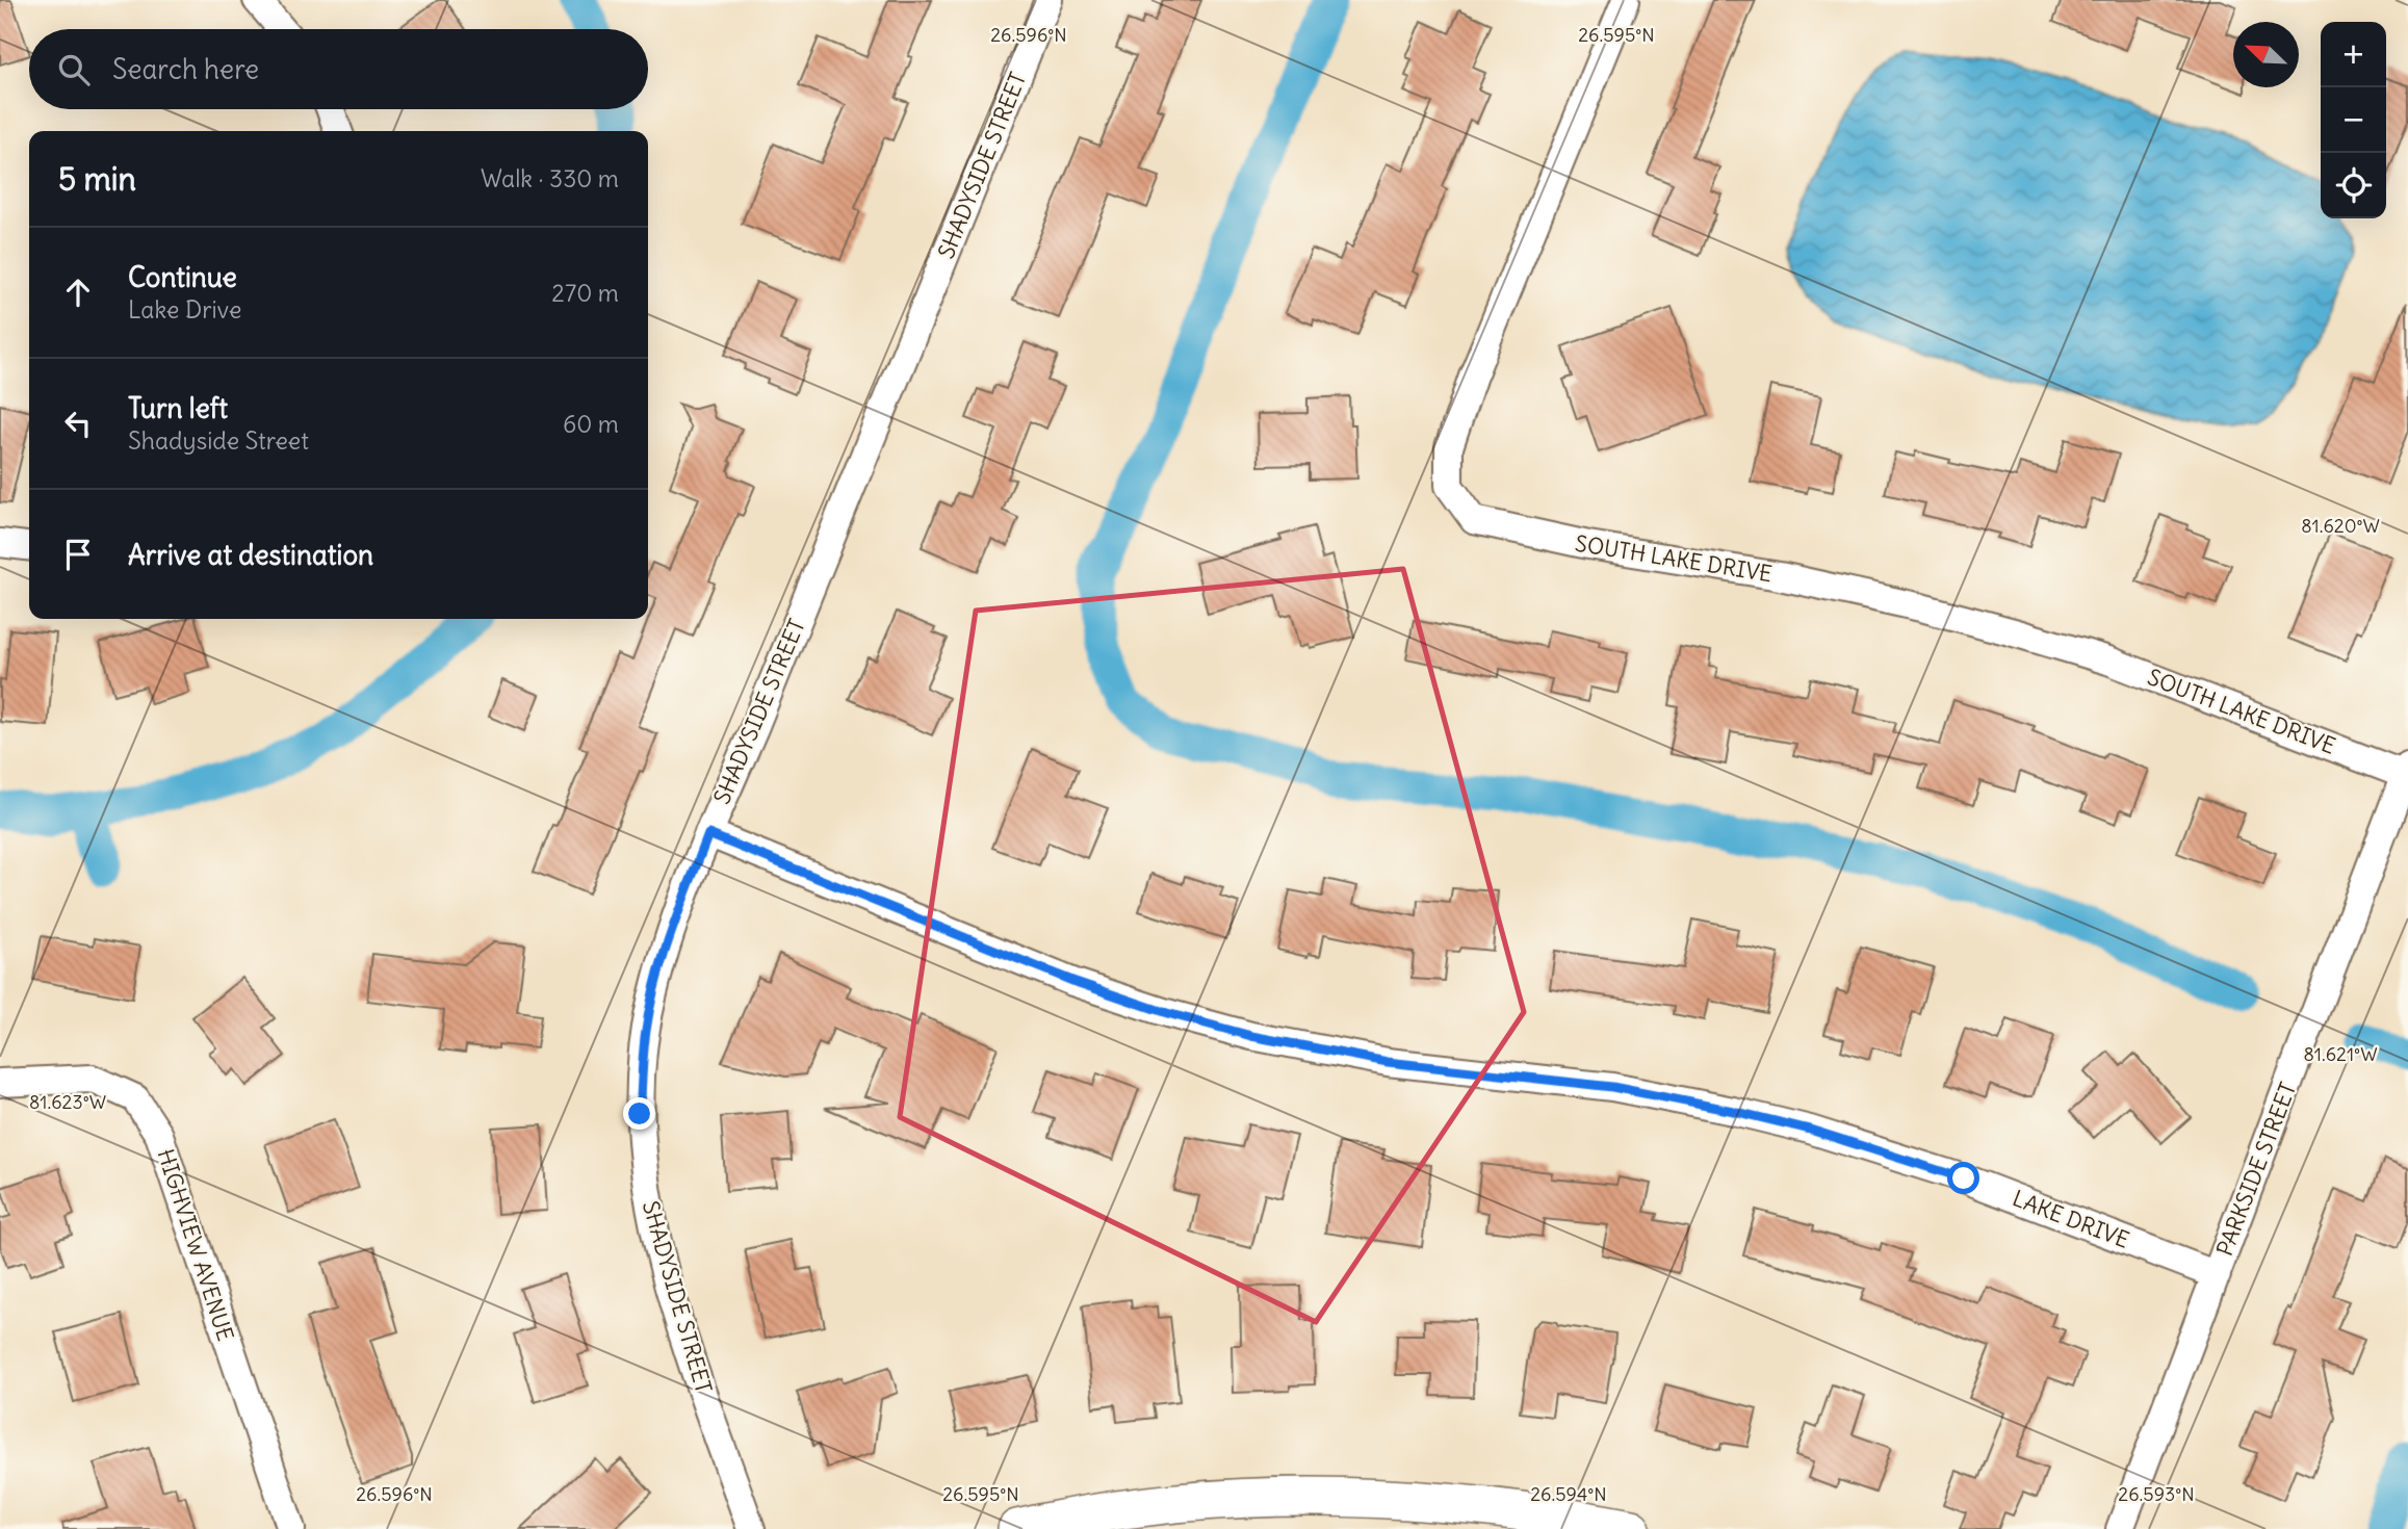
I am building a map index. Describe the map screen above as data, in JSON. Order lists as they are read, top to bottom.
{
  "streets": {
    "street": [
      "SHADYSIDE STREET",
      "SOUTH LAKE DRIVE",
      "PARKSIDE STREET",
      "LAKE DRIVE",
      "HIGHVIEW AVENUE"
    ]
  },
  "crossings": [
    ["SHADYSIDE STREET", "LAKE DRIVE"],
    ["SOUTH LAKE DRIVE", "PARKSIDE STREET"],
    ["PARKSIDE STREET", "LAKE DRIVE"]
  ],
  "north": "top left",
  "page": {
    "map_buttons": ["+", "−"],
    "search": "Search here",
    "heading": ["5 min", "Walk · 330 m"],
    "list": [
      ["Continue", "Lake Drive", "270 m"],
      ["Turn left", "Shadyside Street", "60 m"],
      "Arrive at destination"
    ]
  },
  "coordinates": [
    "26.595°N",
    "26.596°N",
    "81.620°W",
    "81.621°W",
    "81.623°W",
    "26.594°N",
    "26.593°N"
  ]
}
